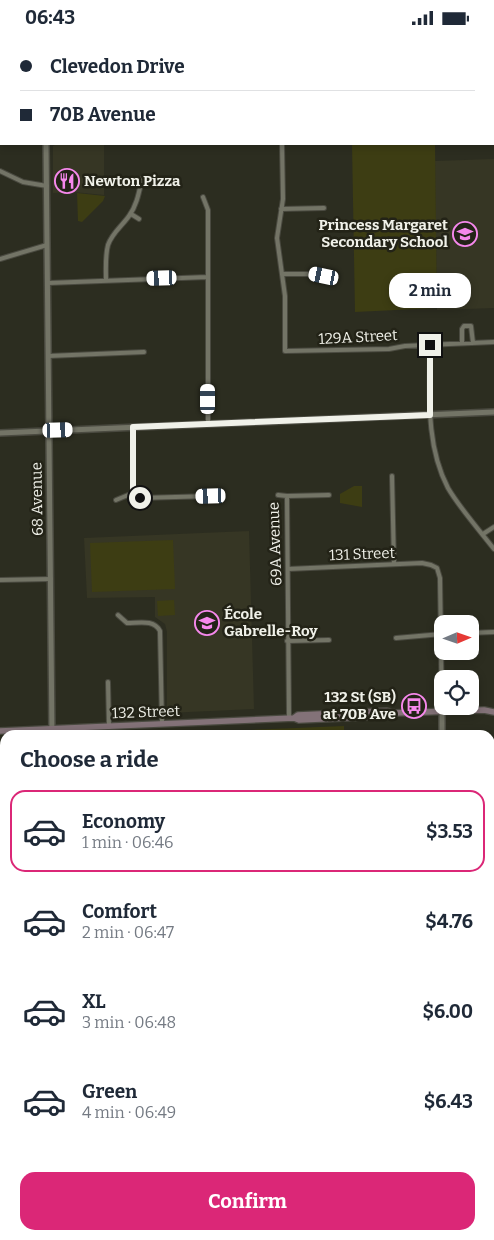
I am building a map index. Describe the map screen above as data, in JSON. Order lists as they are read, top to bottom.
{
  "streets": {
    "main road": ["132 Street"],
    "street": [
      "129A Street",
      "68 Avenue",
      "69A Avenue",
      "131 Street"
    ]
  },
  "crossings": [
    ["69A Avenue", "131 Street"],
    ["69A Avenue", "132 Street"]
  ],
  "places": {
    "restaurant": ["Newton Pizza"],
    "school or university": ["Princess Margaret Secondary School", "École Gabrelle-Roy"],
    "bus stop": ["132 St (SB) at 70B Ave"]
  },
  "north": "right",
  "page": {
    "status": "06:43",
    "banner": ["Clevedon Drive", "70B Avenue"],
    "bubble": "2 min",
    "heading": "Choose a ride",
    "list": [
      {
        "name": "Economy",
        "note": "1 min · 06:46",
        "value": "$3.53"
      },
      {
        "name": "Comfort",
        "note": "2 min · 06:47",
        "value": "$4.76"
      },
      {
        "name": "XL",
        "note": "3 min · 06:48",
        "value": "$6.00"
      },
      {
        "name": "Green",
        "note": "4 min · 06:49",
        "value": "$6.43"
      }
    ],
    "buttons": "Confirm"
  }
}
